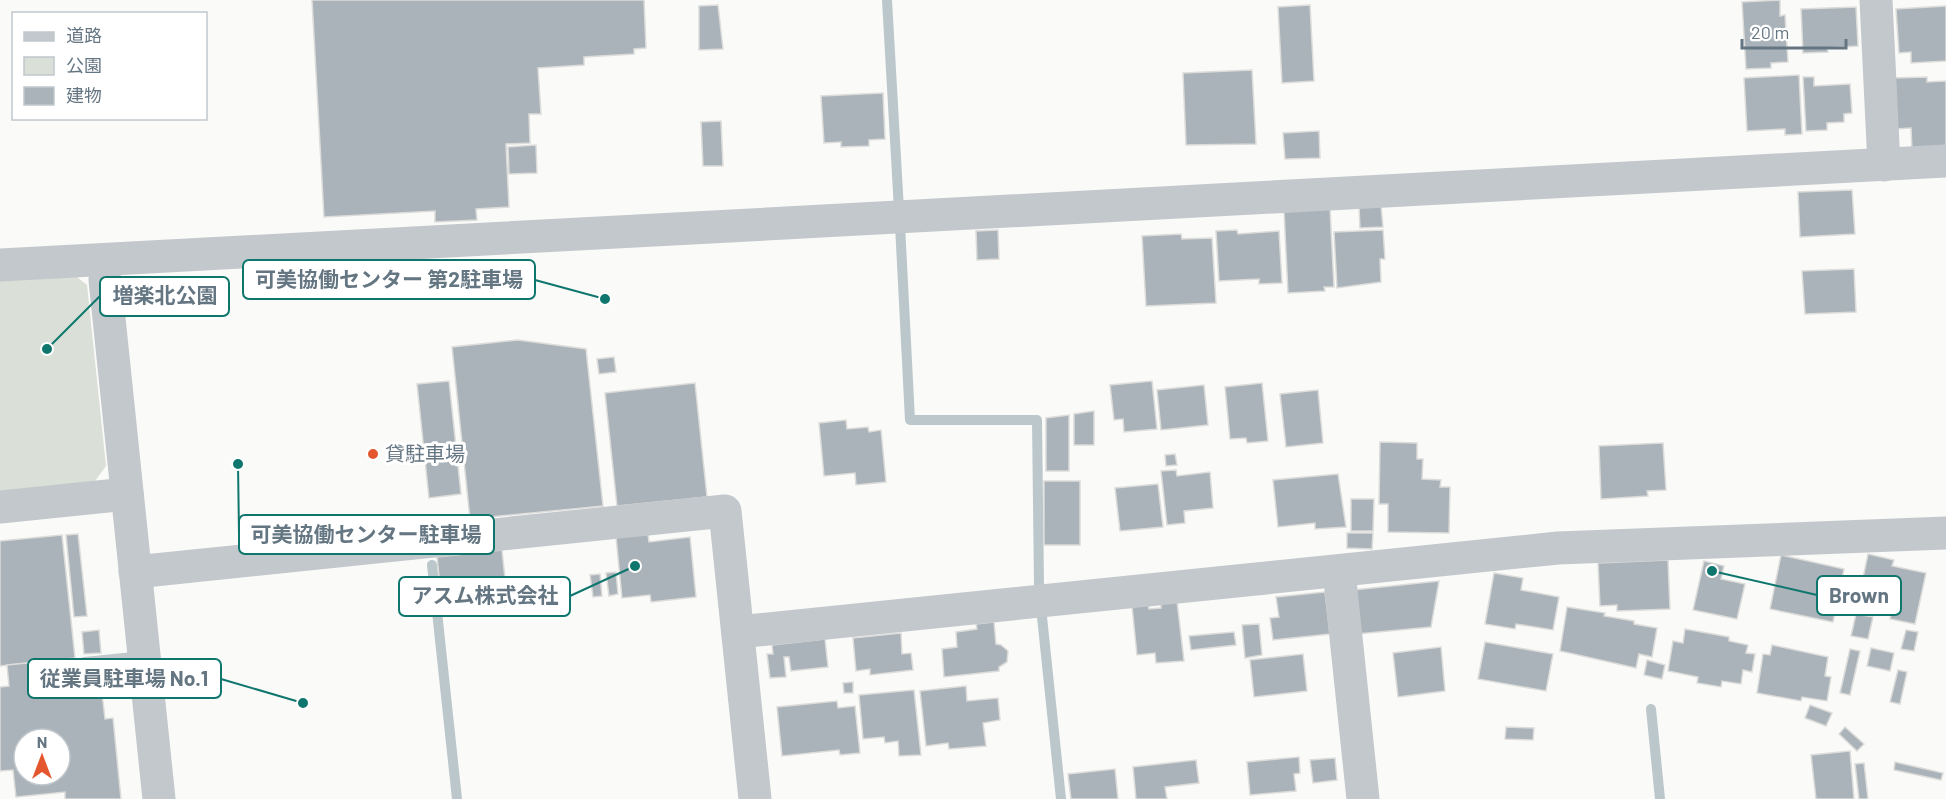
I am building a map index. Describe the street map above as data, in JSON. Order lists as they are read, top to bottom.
{
  "places": [
    "可美協働センター 第2駐車場",
    "増楽北公園",
    "貸駐車場",
    "可美協働センター駐車場",
    "アスム株式会社",
    "Brown",
    "従業員駐車場 No.1"
  ],
  "legend": ["道路", "公園", "建物"],
  "scale_bar": "20 m",
  "north": "top"
}
